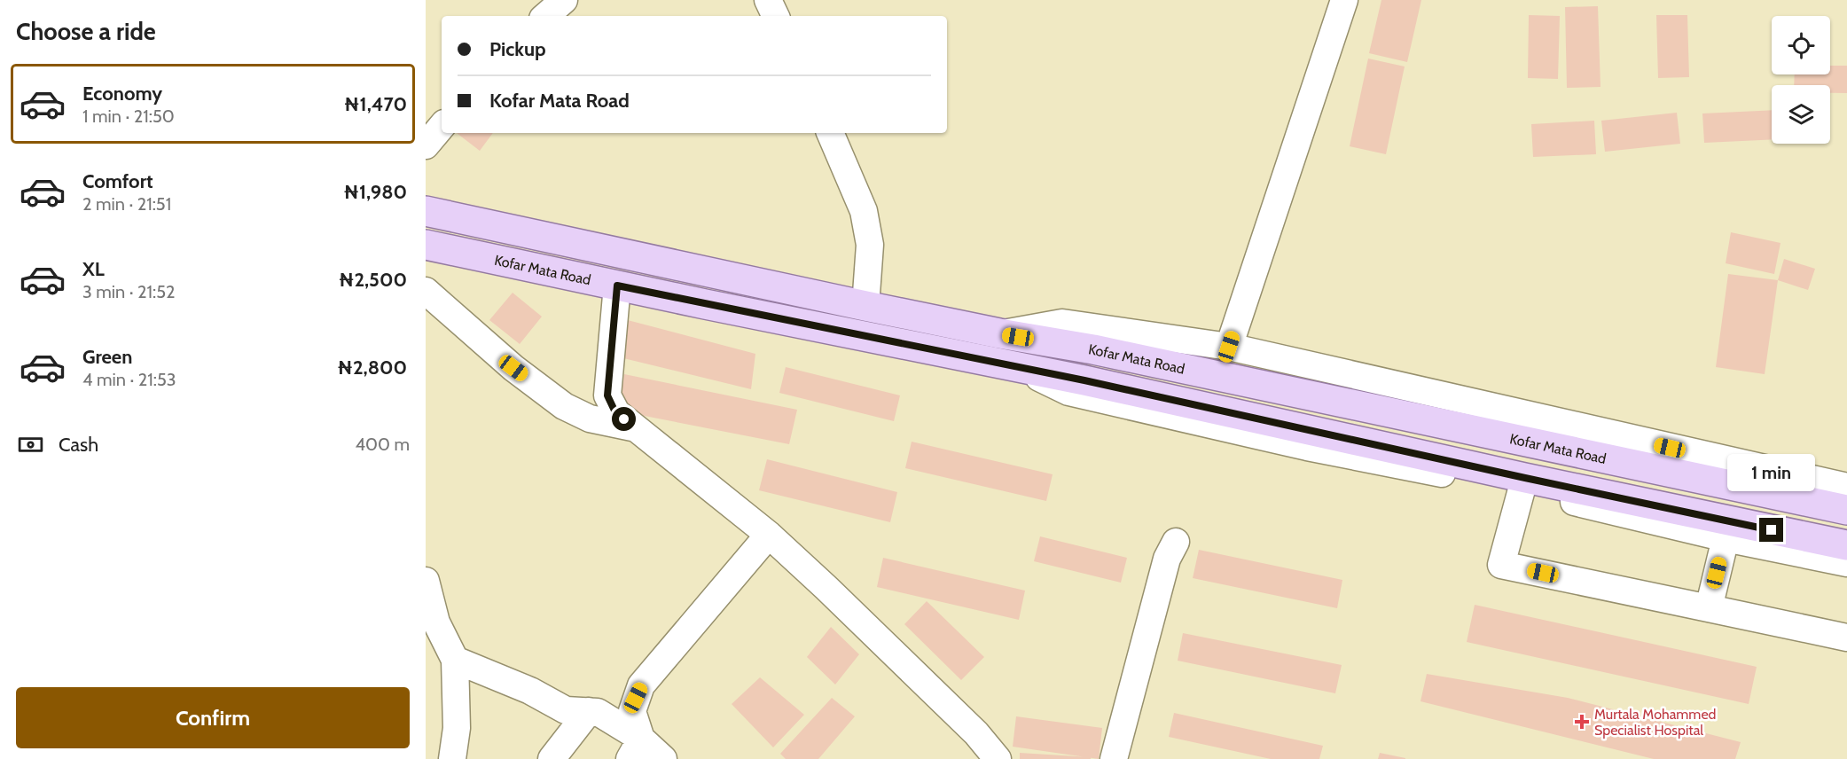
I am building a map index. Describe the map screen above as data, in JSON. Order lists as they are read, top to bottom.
{
  "streets": {
    "main road": ["Kofar Mata Road"]
  },
  "places": {
    "health": ["Murtala Mohammed Specialist Hospital"]
  },
  "page": {
    "heading": "Choose a ride",
    "banner": ["Pickup", "Kofar Mata Road"],
    "list": [
      {
        "name": "Economy",
        "note": "1 min · 21:50",
        "value": "₦1,470"
      },
      {
        "name": "Comfort",
        "note": "2 min · 21:51",
        "value": "₦1,980"
      },
      {
        "name": "XL",
        "note": "3 min · 21:52",
        "value": "₦2,500"
      },
      {
        "name": "Green",
        "note": "4 min · 21:53",
        "value": "₦2,800"
      }
    ],
    "pay": ["Cash", "400 m"],
    "bubble": "1 min",
    "buttons": "Confirm"
  }
}
